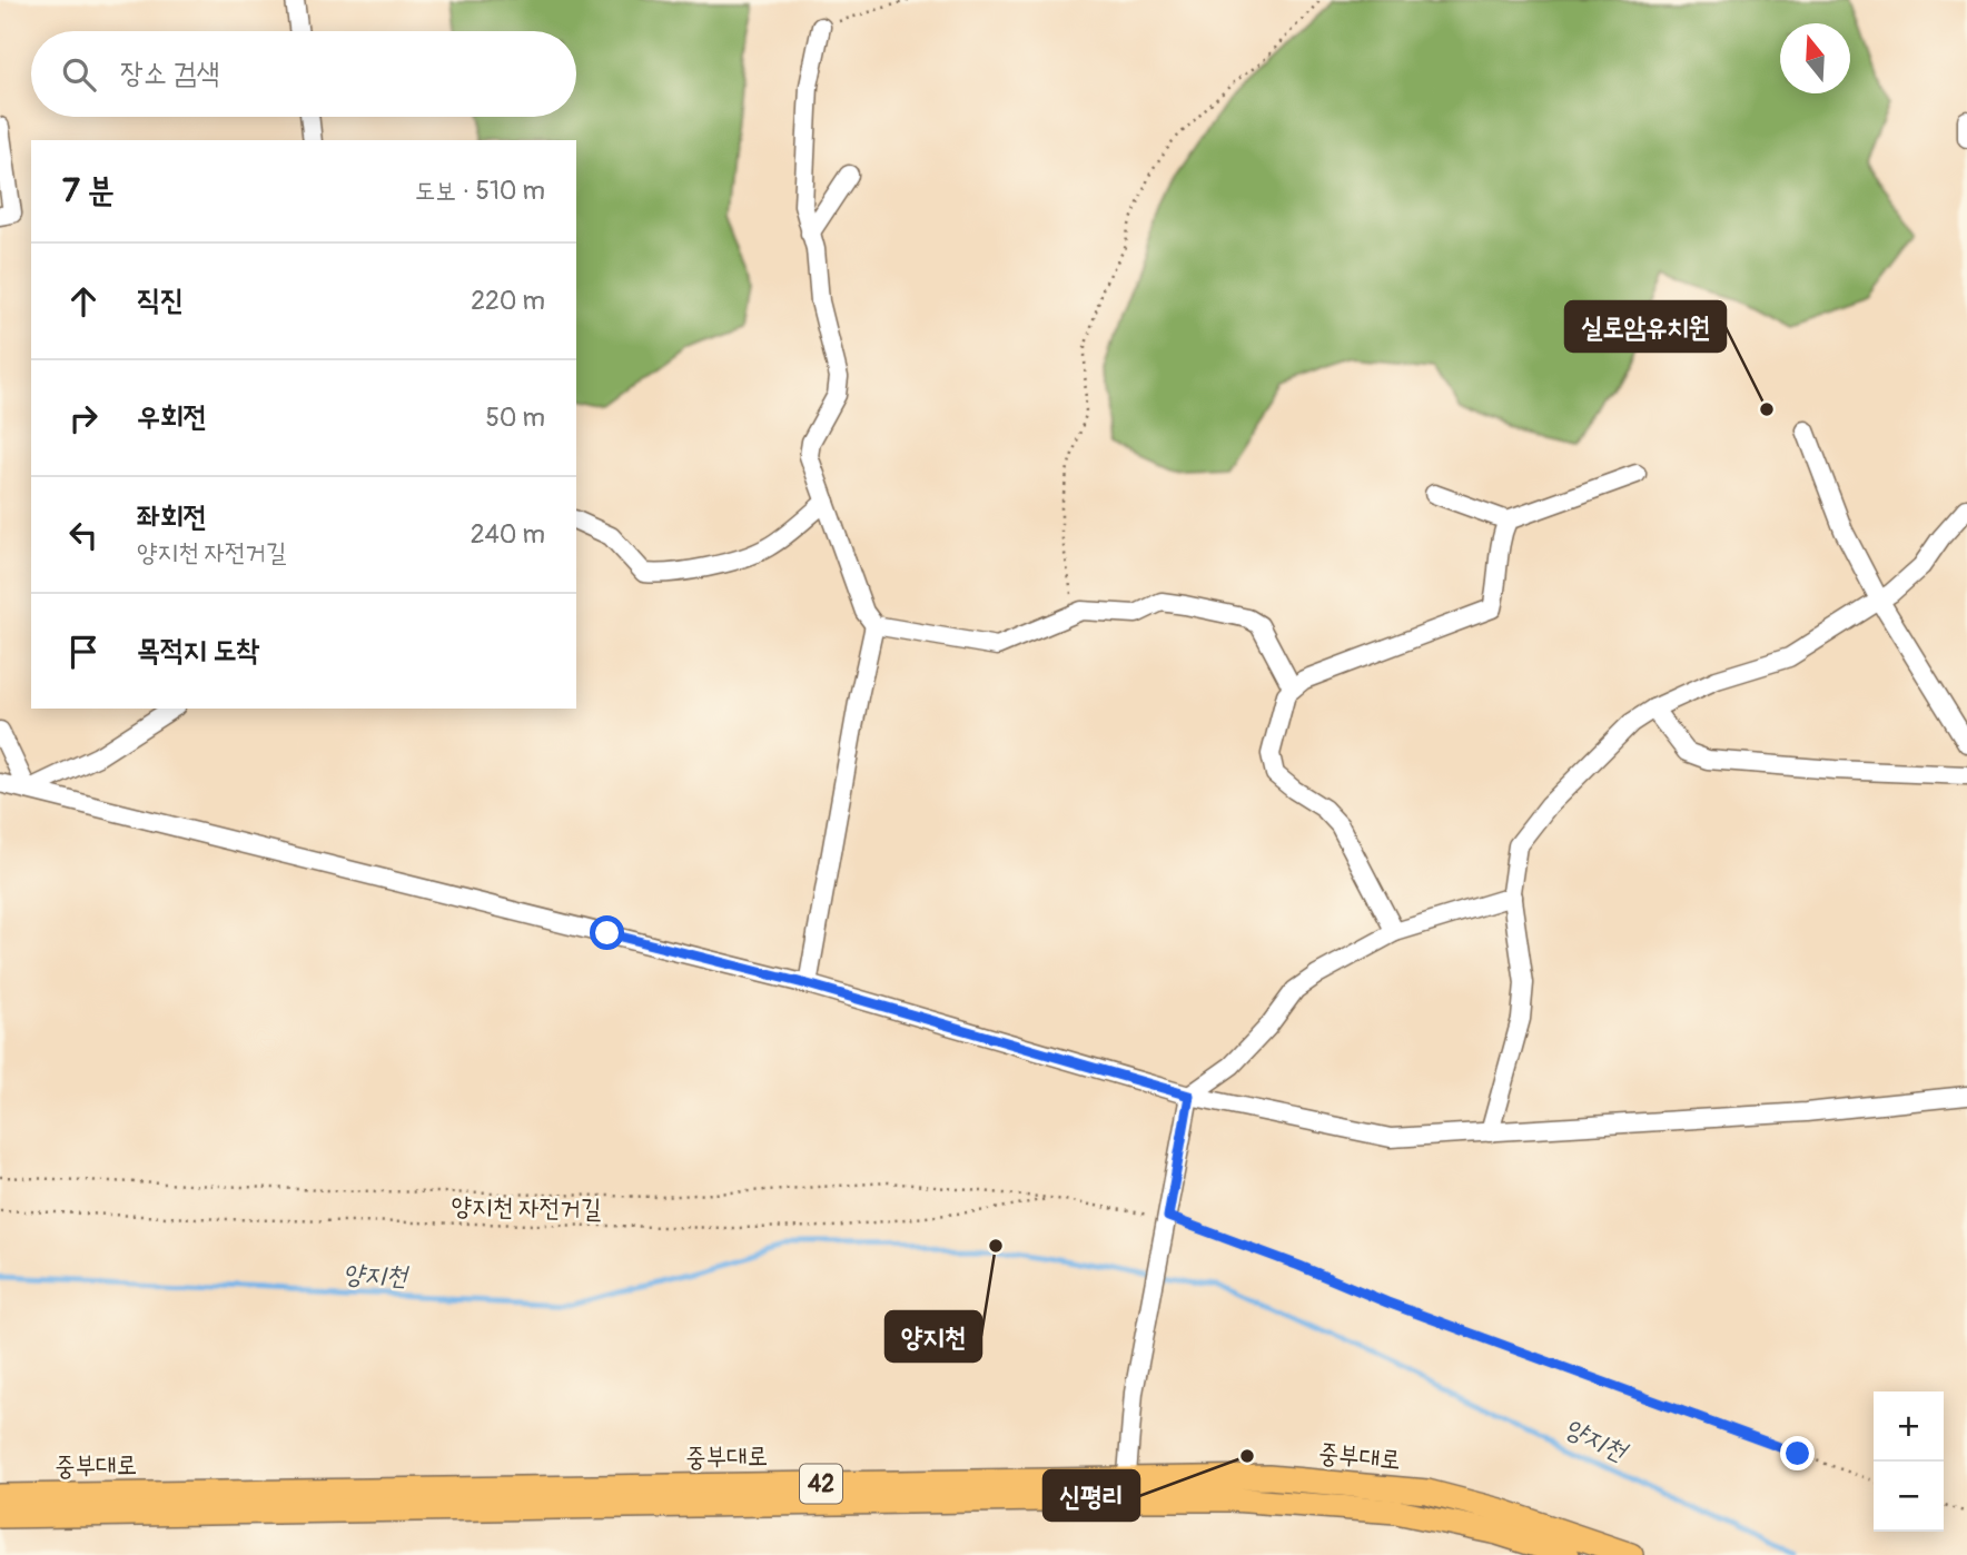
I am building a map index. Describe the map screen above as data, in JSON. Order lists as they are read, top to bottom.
{
  "streets": {
    "main road": ["중부대로", "42"],
    "path": ["양지천 자전거길"]
  },
  "water": ["양지천"],
  "places": ["실로암유치원", "양지천", "신평리"],
  "north": "top",
  "page": {
    "search": "장소 검색",
    "heading": ["7 분", "도보 · 510 m"],
    "list": [
      ["직진", "220 m"],
      ["우회전", "50 m"],
      ["좌회전", "양지천 자전거길", "240 m"],
      "목적지 도착"
    ],
    "map_buttons": ["+", "−"]
  }
}
